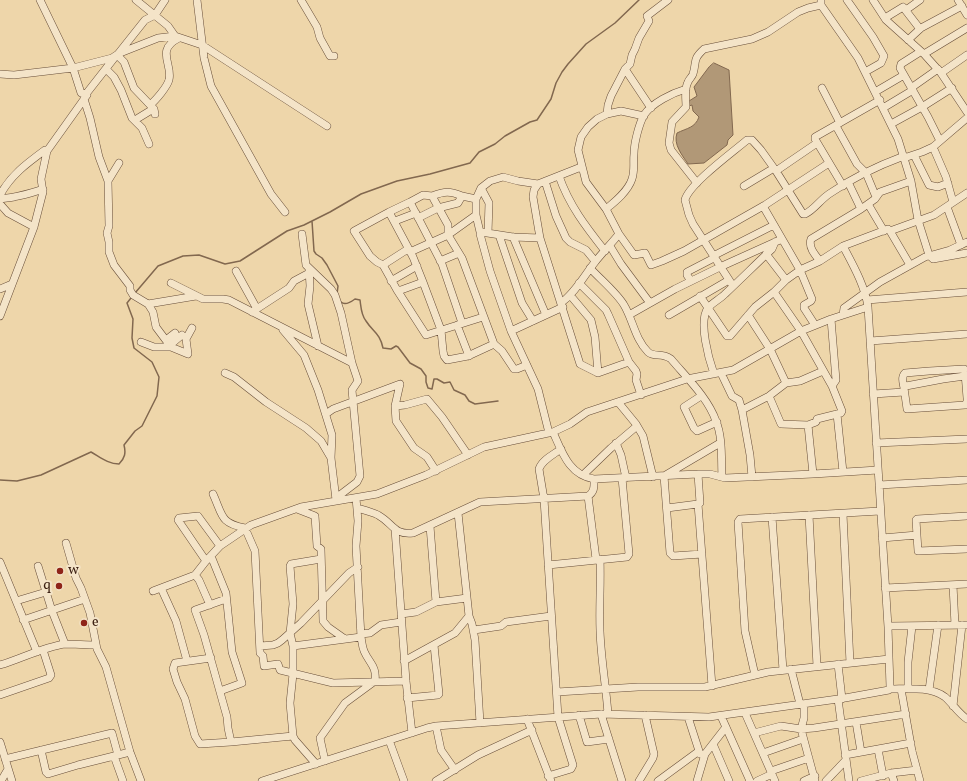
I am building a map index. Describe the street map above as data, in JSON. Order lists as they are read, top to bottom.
{
  "places": ["w", "q", "e"]
}
